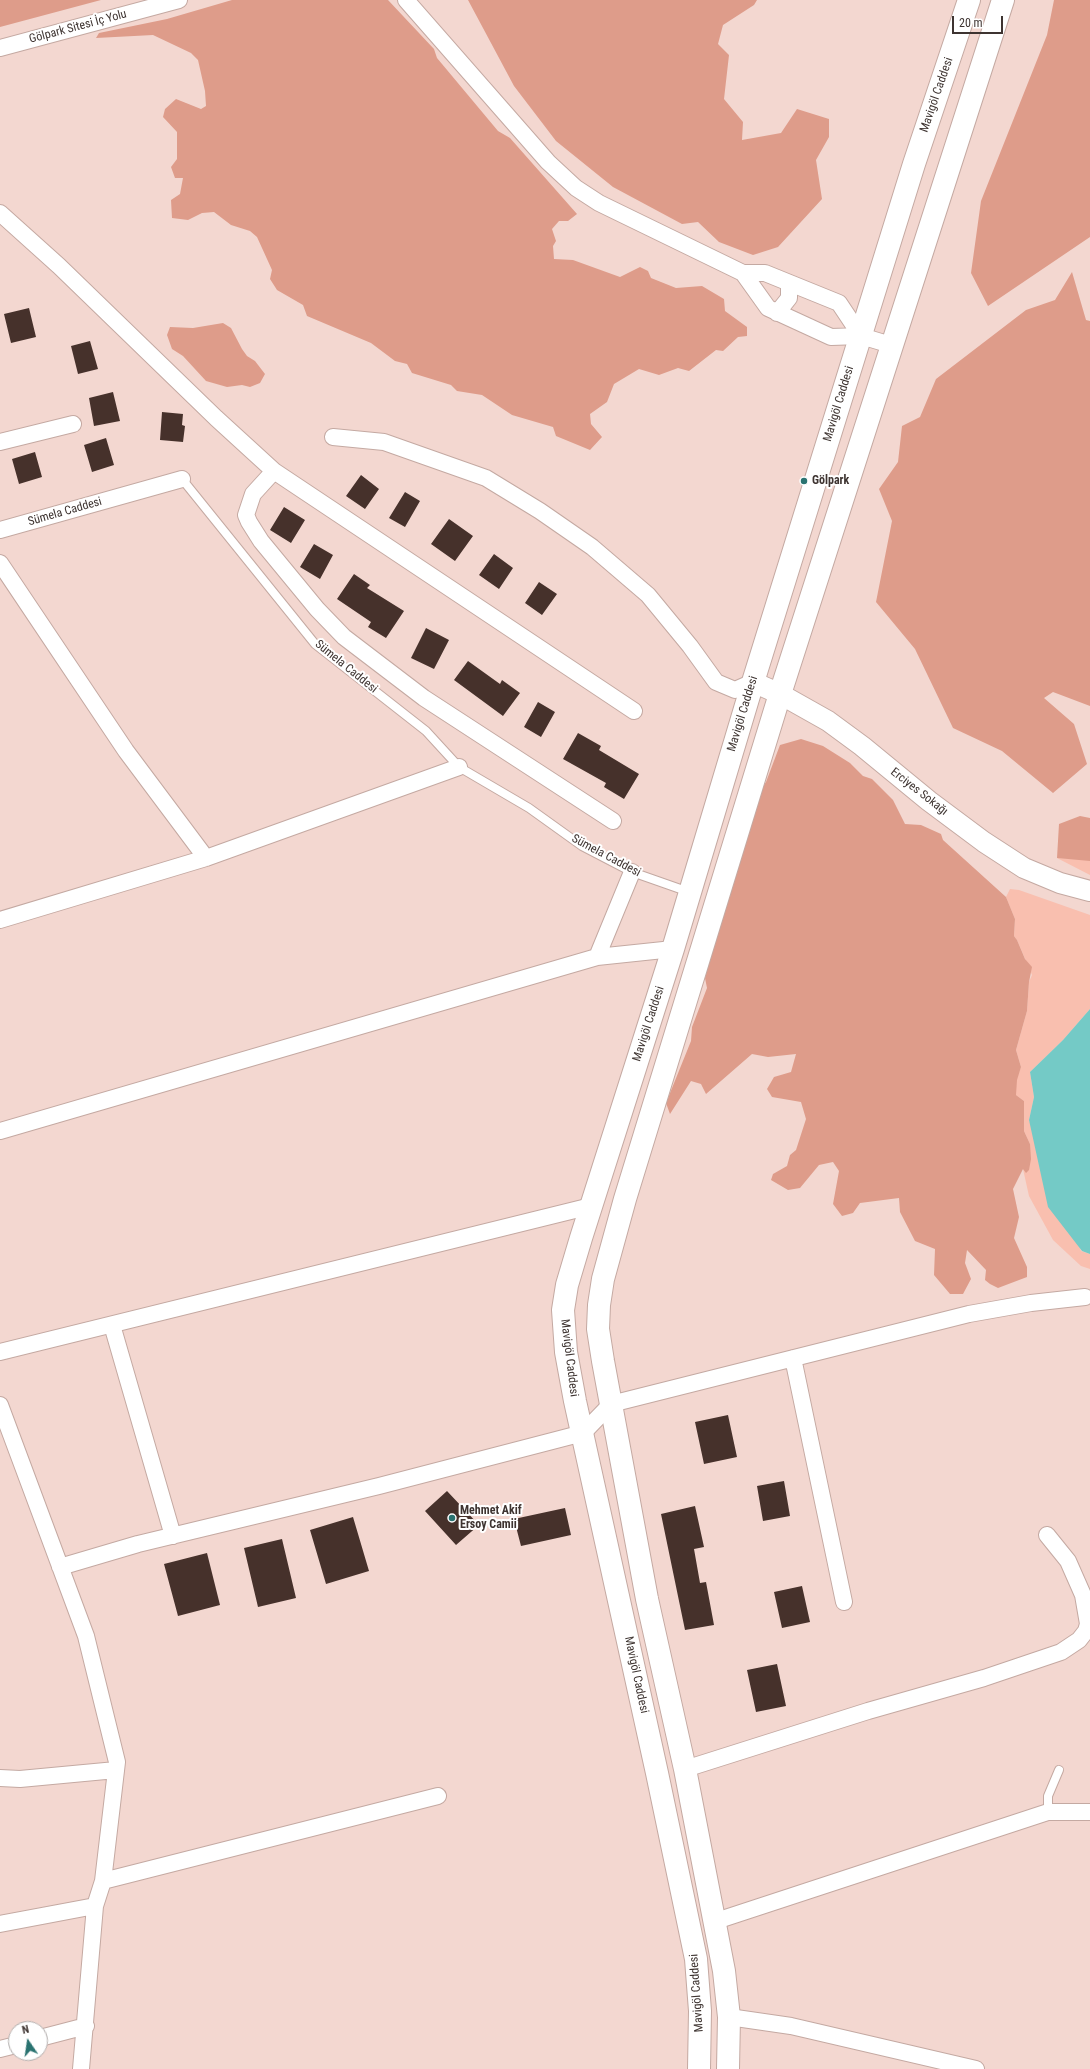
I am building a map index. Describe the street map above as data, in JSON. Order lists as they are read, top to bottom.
{
  "streets": {
    "main road": ["Mavigöl Caddesi"],
    "street": ["Gölpark Sitesi İç Yolu", "Sümela Caddesi", "Erciyes Sokağı"]
  },
  "crossings": [
    ["Mavigöl Caddesi", "Sümela Caddesi"],
    ["Mavigöl Caddesi", "Erciyes Sokağı"]
  ],
  "places": ["Gölpark", "Mehmet Akif Ersoy Camii"],
  "scale_bar": "20 m",
  "north": "top"
}
